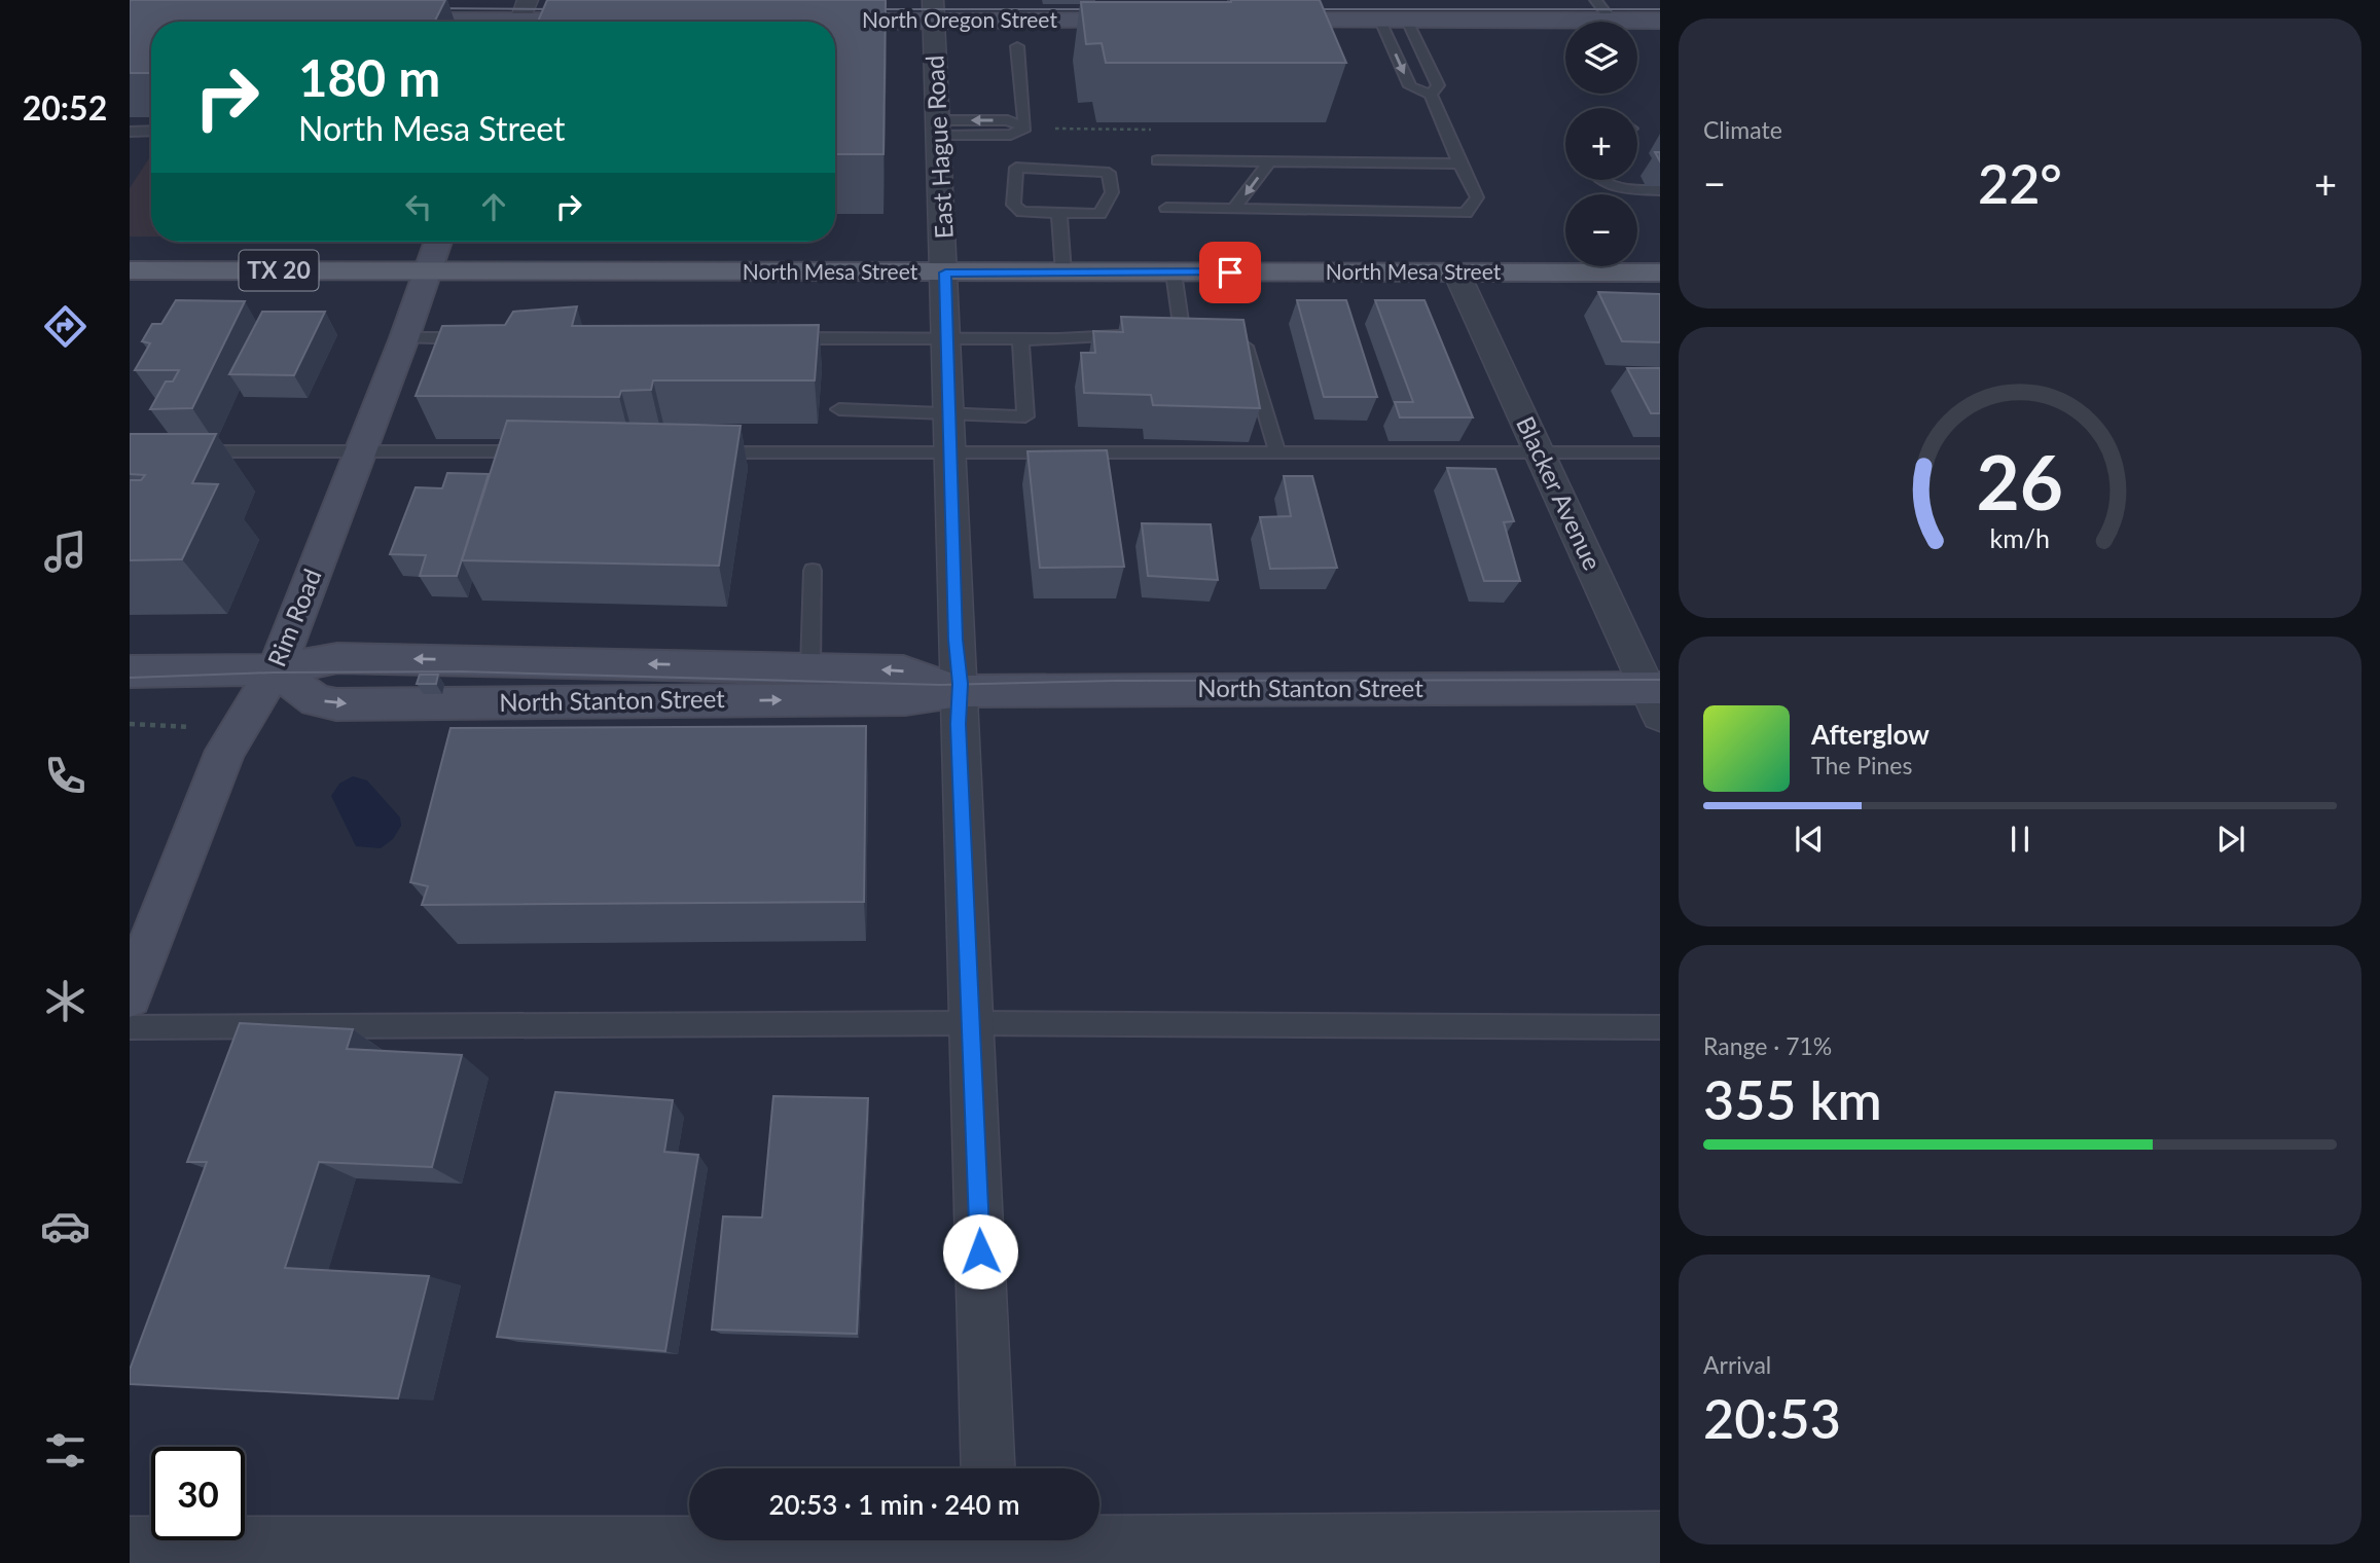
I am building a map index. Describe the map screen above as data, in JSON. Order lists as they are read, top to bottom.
{
  "streets": {
    "main road": ["TX 20", "North Mesa Street"],
    "street": [
      "North Oregon Street",
      "East Hague Road",
      "Blacker Avenue",
      "Rim Road",
      "North Stanton Street"
    ]
  },
  "crossings": [
    ["North Oregon Street", "East Hague Road"],
    ["East Hague Road", "North Mesa Street"],
    ["East Hague Road", "North Stanton Street"],
    ["North Mesa Street", "Blacker Avenue"],
    ["North Mesa Street", "Rim Road"],
    ["Blacker Avenue", "North Stanton Street"],
    ["Rim Road", "North Stanton Street"]
  ],
  "page": {
    "tabs": "20:52",
    "tile": [
      "Climate",
      ["Range · 71%", "355 km"],
      ["Arrival", "20:53"]
    ],
    "map_buttons": ["+", "−"],
    "turn": ["180 m", "North Mesa Street"],
    "heat": ["−", "22°", "+"],
    "song": ["Afterglow", "The Pines"],
    "limit": "30",
    "trip": "20:53 · 1 min · 240 m",
    "gauge": ["26", "km/h"]
  }
}
